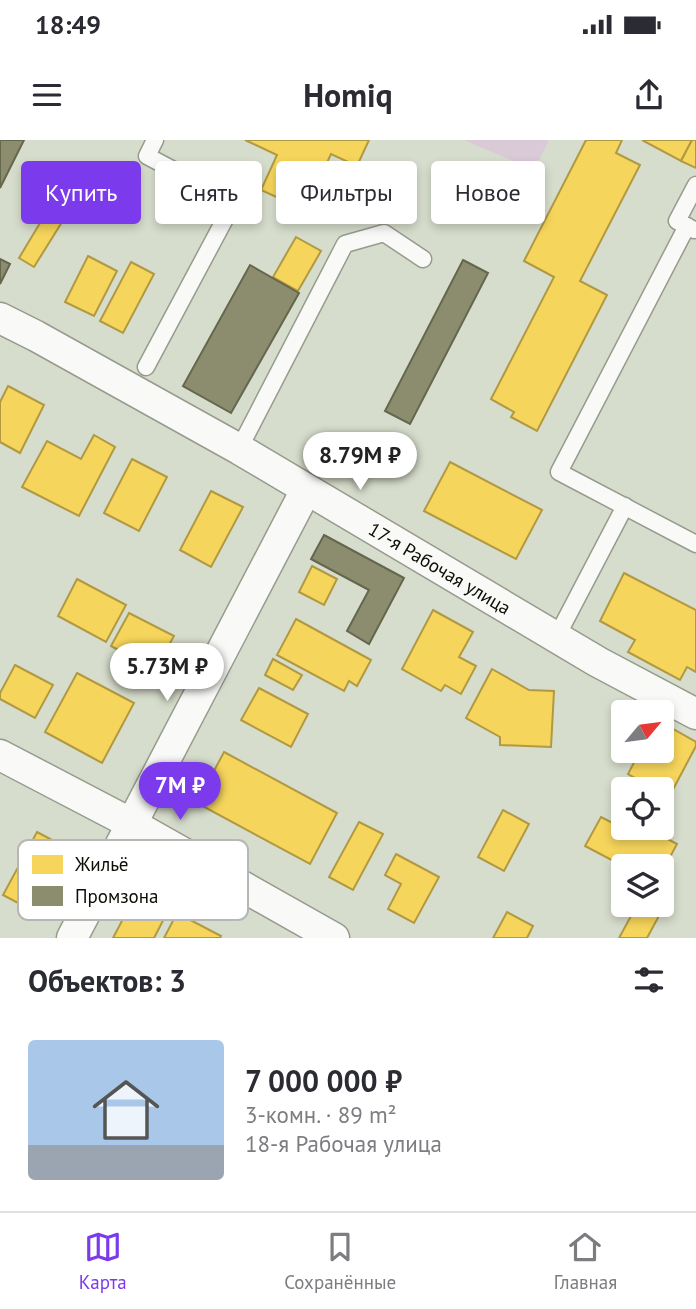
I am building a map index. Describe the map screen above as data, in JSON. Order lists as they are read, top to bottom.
{
  "streets": {
    "street": ["17-я Рабочая улица"]
  },
  "legend": ["Жильё", "Промзона"],
  "north": "top right",
  "page": {
    "status": "18:49",
    "header": "Homiq",
    "chip": [
      "Купить",
      "Снять",
      "Фильтры",
      "Новое"
    ],
    "price": ["8.79M ₽", "5.73M ₽", "7M ₽"],
    "heading": "Объектов: 3",
    "list": [
      {
        "name": "7 000 000 ₽",
        "note": "3-комн. · 89 m² · 18-я Рабочая улица"
      }
    ],
    "tabs": ["Карта", "Сохранённые", "Главная"]
  }
}
